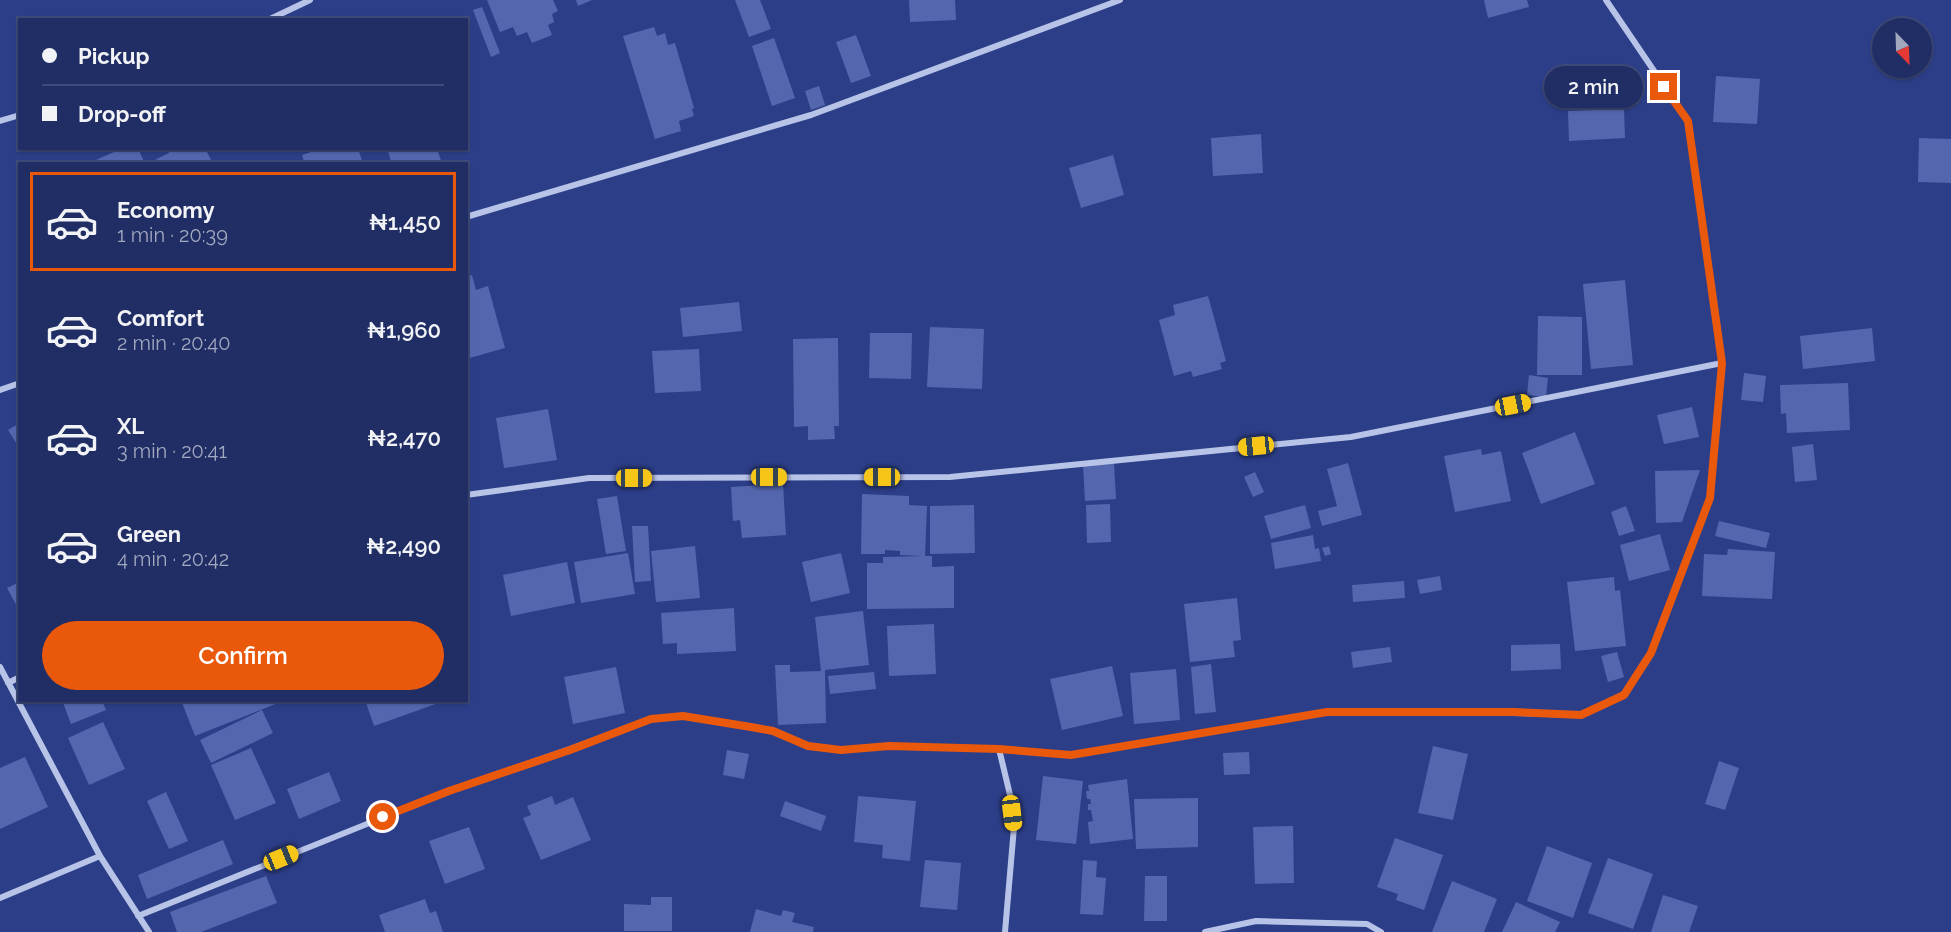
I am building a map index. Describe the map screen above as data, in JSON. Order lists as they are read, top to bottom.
{
  "north": "bottom right",
  "page": {
    "banner": ["Pickup", "Drop-off"],
    "bubble": "2 min",
    "list": [
      {
        "name": "Economy",
        "note": "1 min · 20:39",
        "value": "₦1,450"
      },
      {
        "name": "Comfort",
        "note": "2 min · 20:40",
        "value": "₦1,960"
      },
      {
        "name": "XL",
        "note": "3 min · 20:41",
        "value": "₦2,470"
      },
      {
        "name": "Green",
        "note": "4 min · 20:42",
        "value": "₦2,490"
      }
    ],
    "buttons": "Confirm"
  }
}
